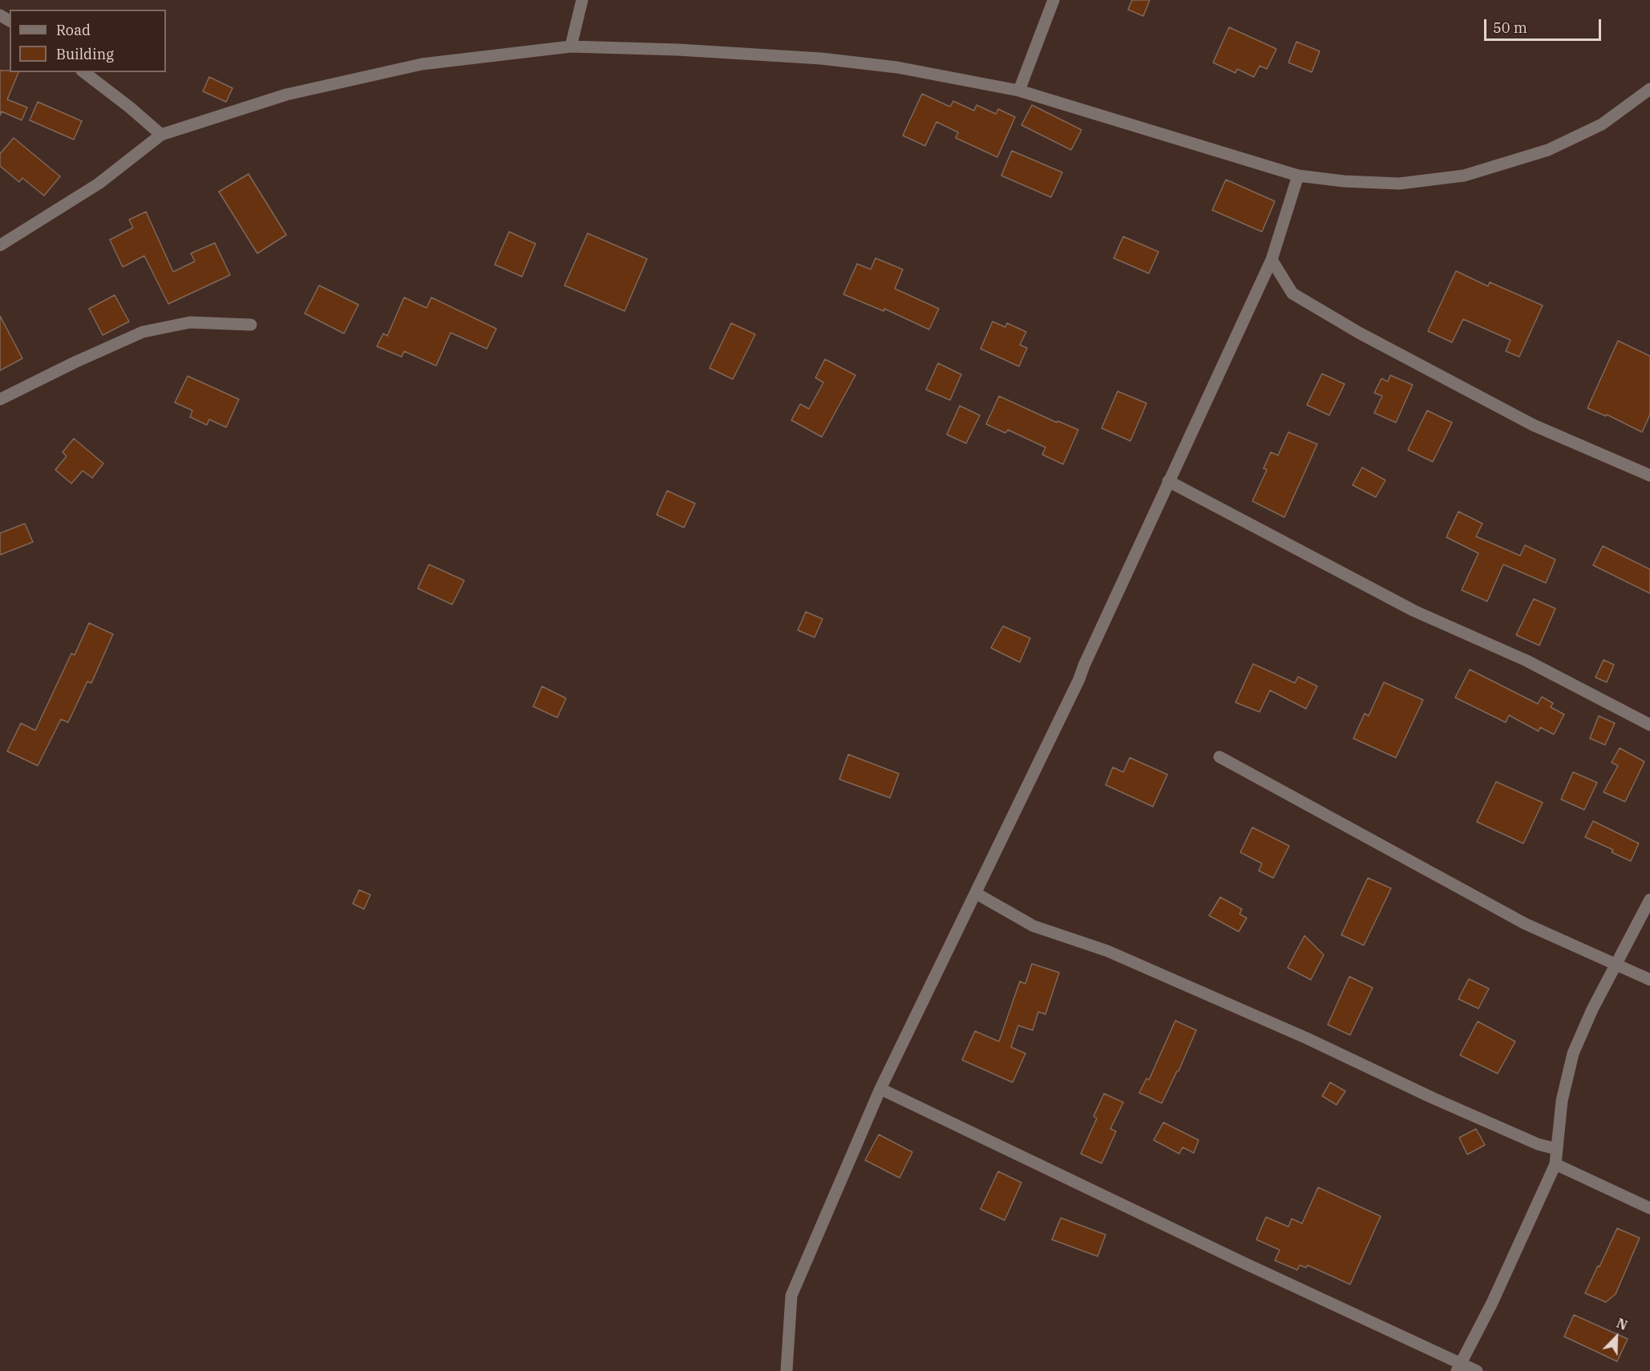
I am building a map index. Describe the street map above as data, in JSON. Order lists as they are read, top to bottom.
{
  "legend": ["Road", "Building"],
  "scale_bar": "50 m",
  "north": "top right"
}
